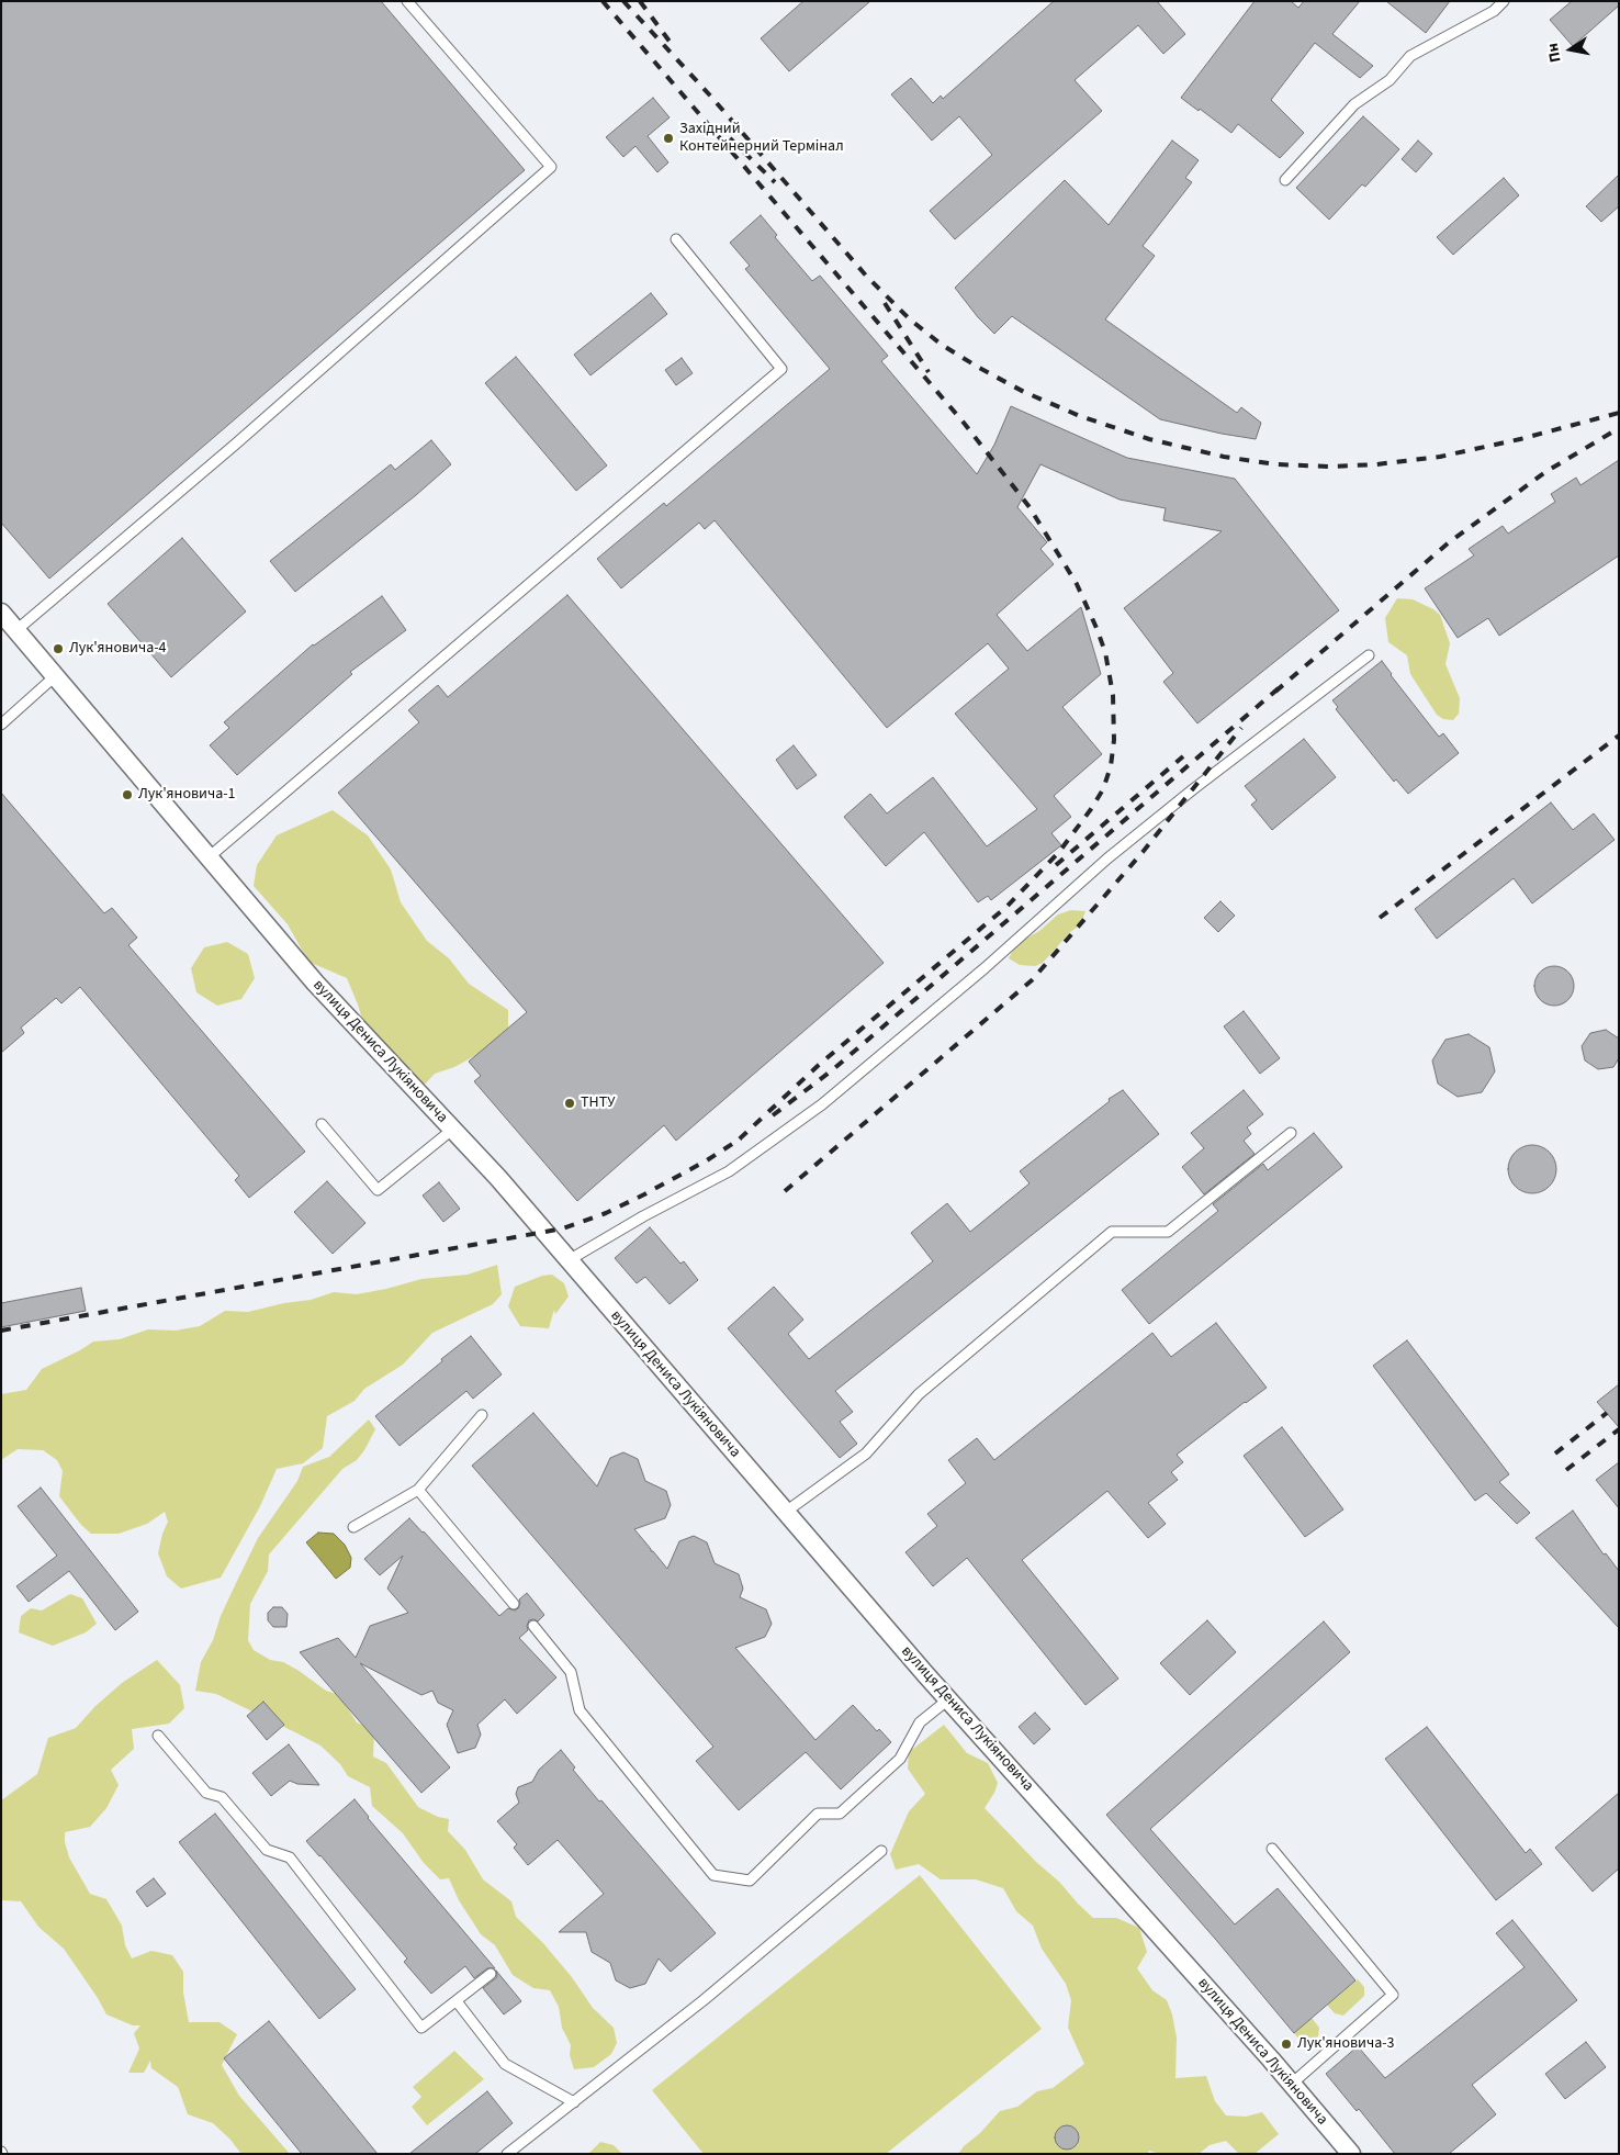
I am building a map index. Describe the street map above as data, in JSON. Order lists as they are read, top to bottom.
{
  "streets": {
    "street": ["вулиця Дениса Лукіяновича"]
  },
  "places": [
    "Західний Контейнерний Термінал",
    "Лук'яновича-4",
    "Лук'яновича-1",
    "ТНТУ",
    "Лук'яновича-3"
  ],
  "north": "left"
}
